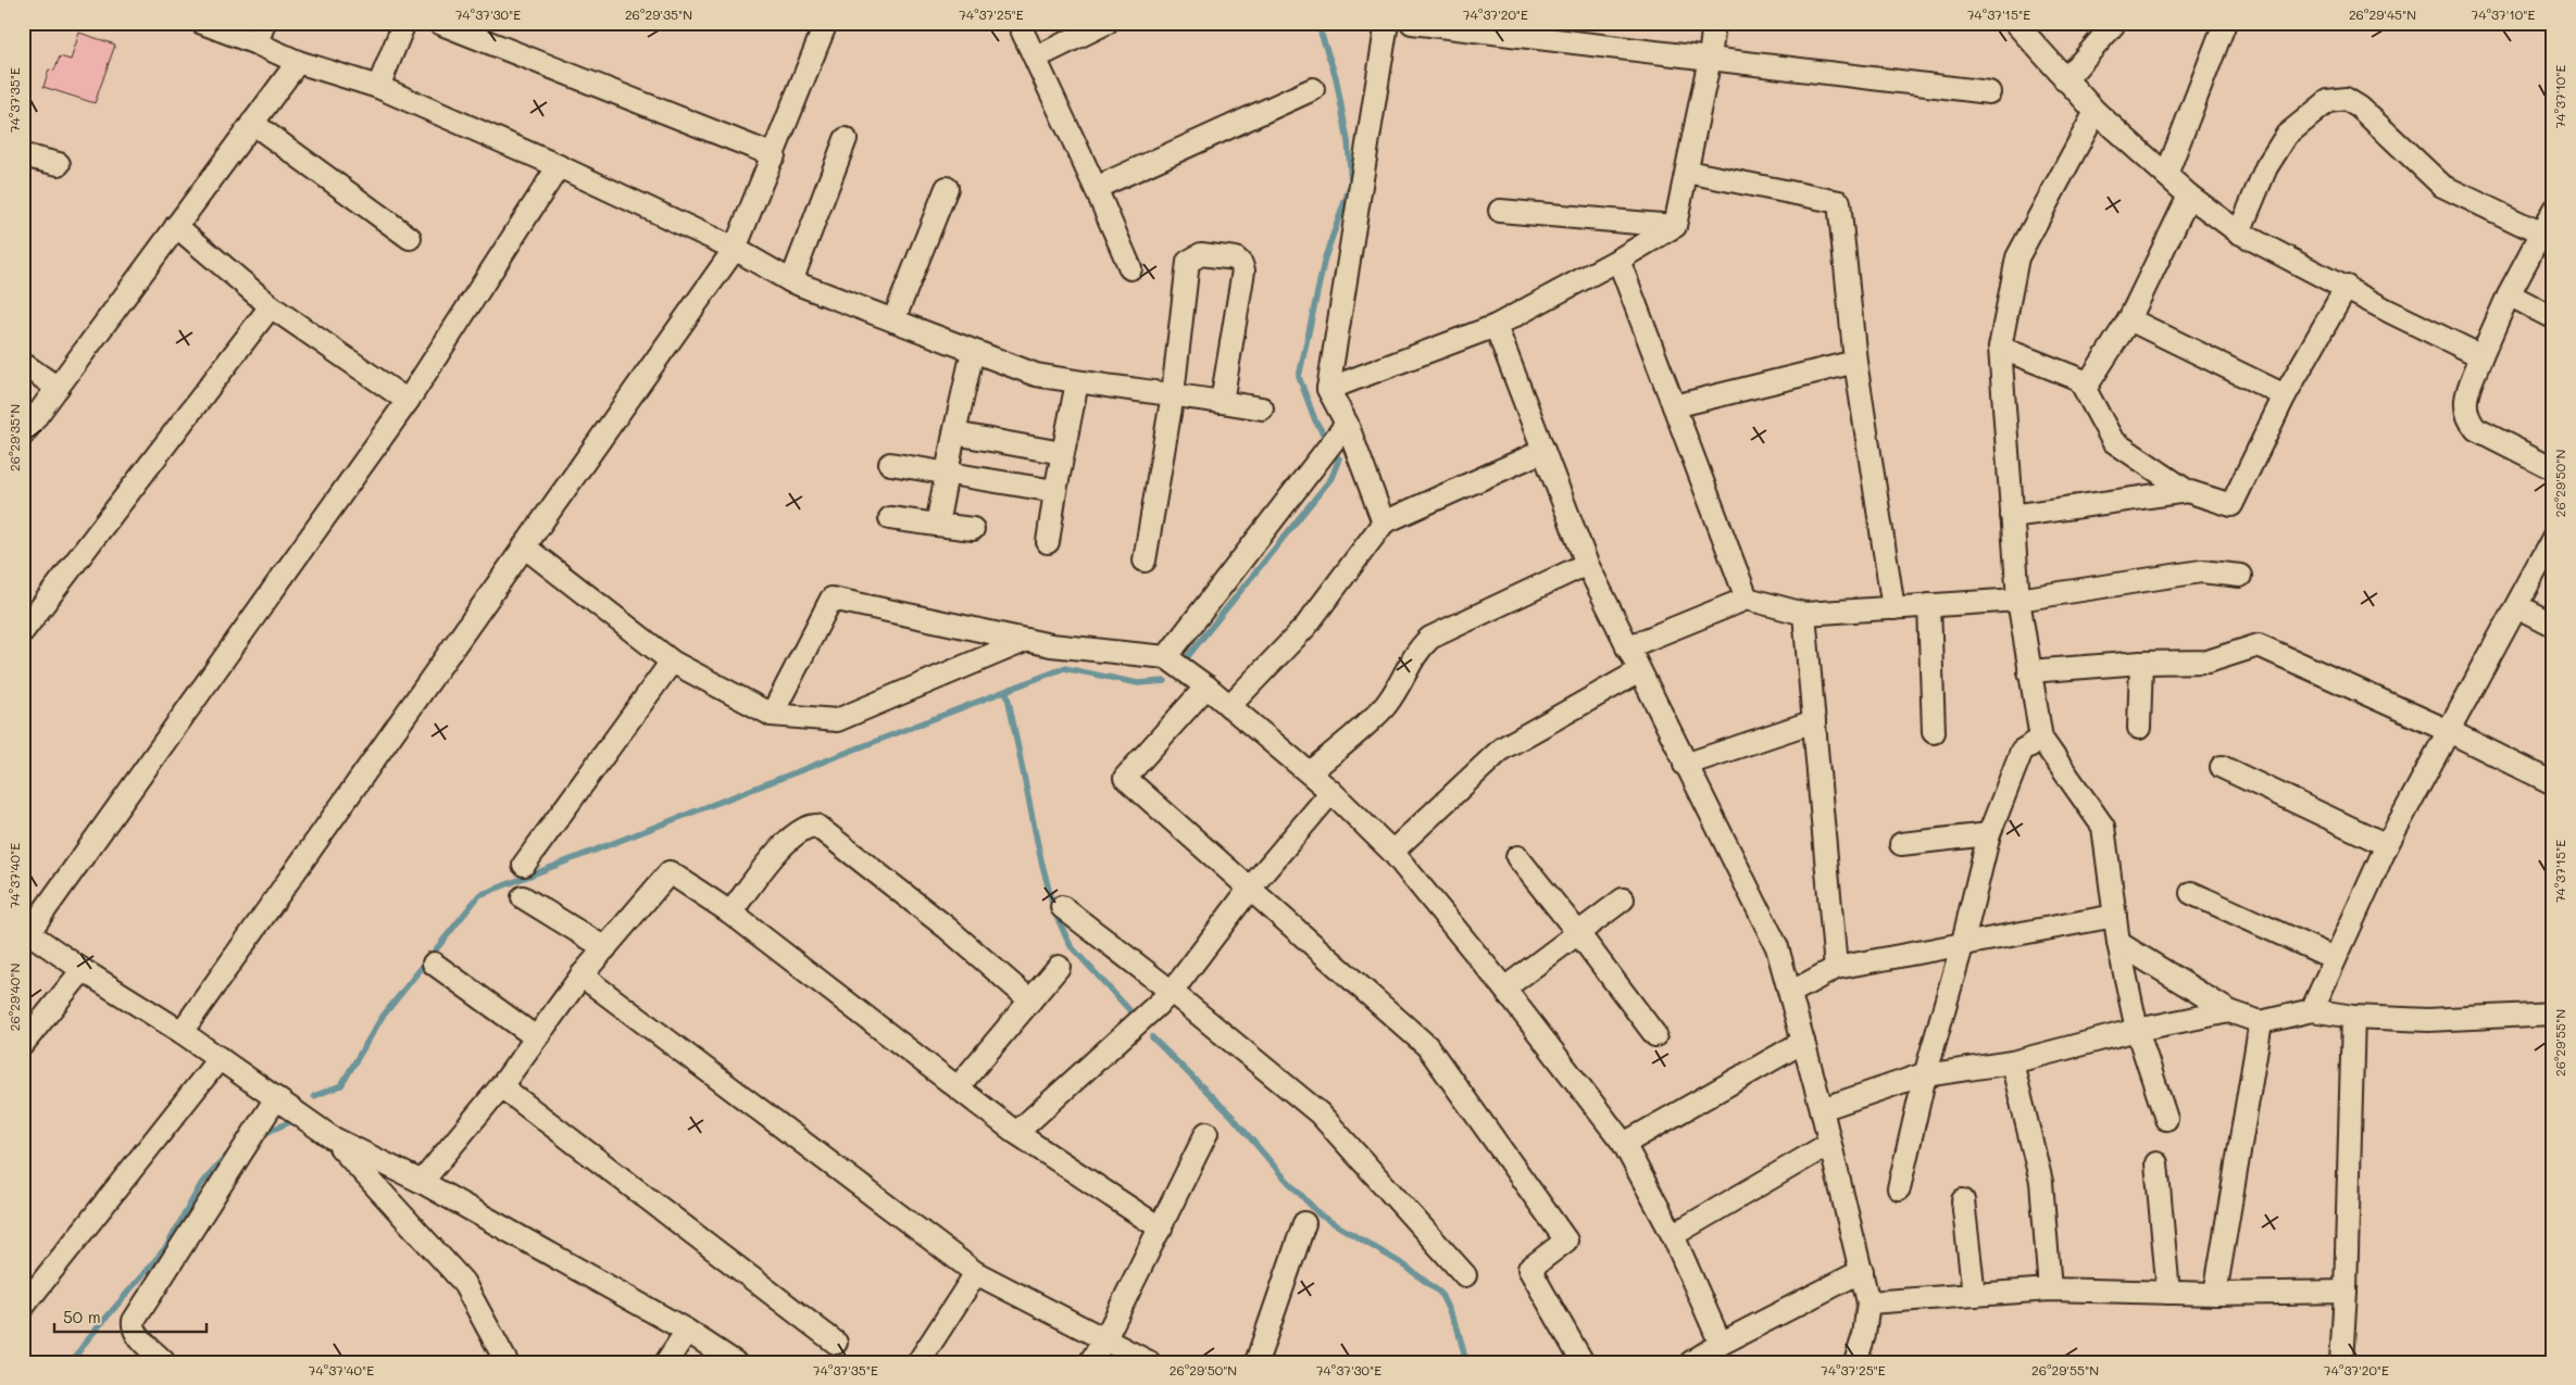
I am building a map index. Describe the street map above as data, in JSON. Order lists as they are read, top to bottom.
{
  "scale_bar": "50 m",
  "coordinates": [
    "74°37'30\"E",
    "26°29'35\"N",
    "74°37'25\"E",
    "74°37'20\"E",
    "74°37'15\"E",
    "26°29'45\"N",
    "74°37'10\"E",
    "74°37'35\"E",
    "26°29'50\"N",
    "74°37'40\"E",
    "26°29'40\"N",
    "26°29'55\"N"
  ]
}
